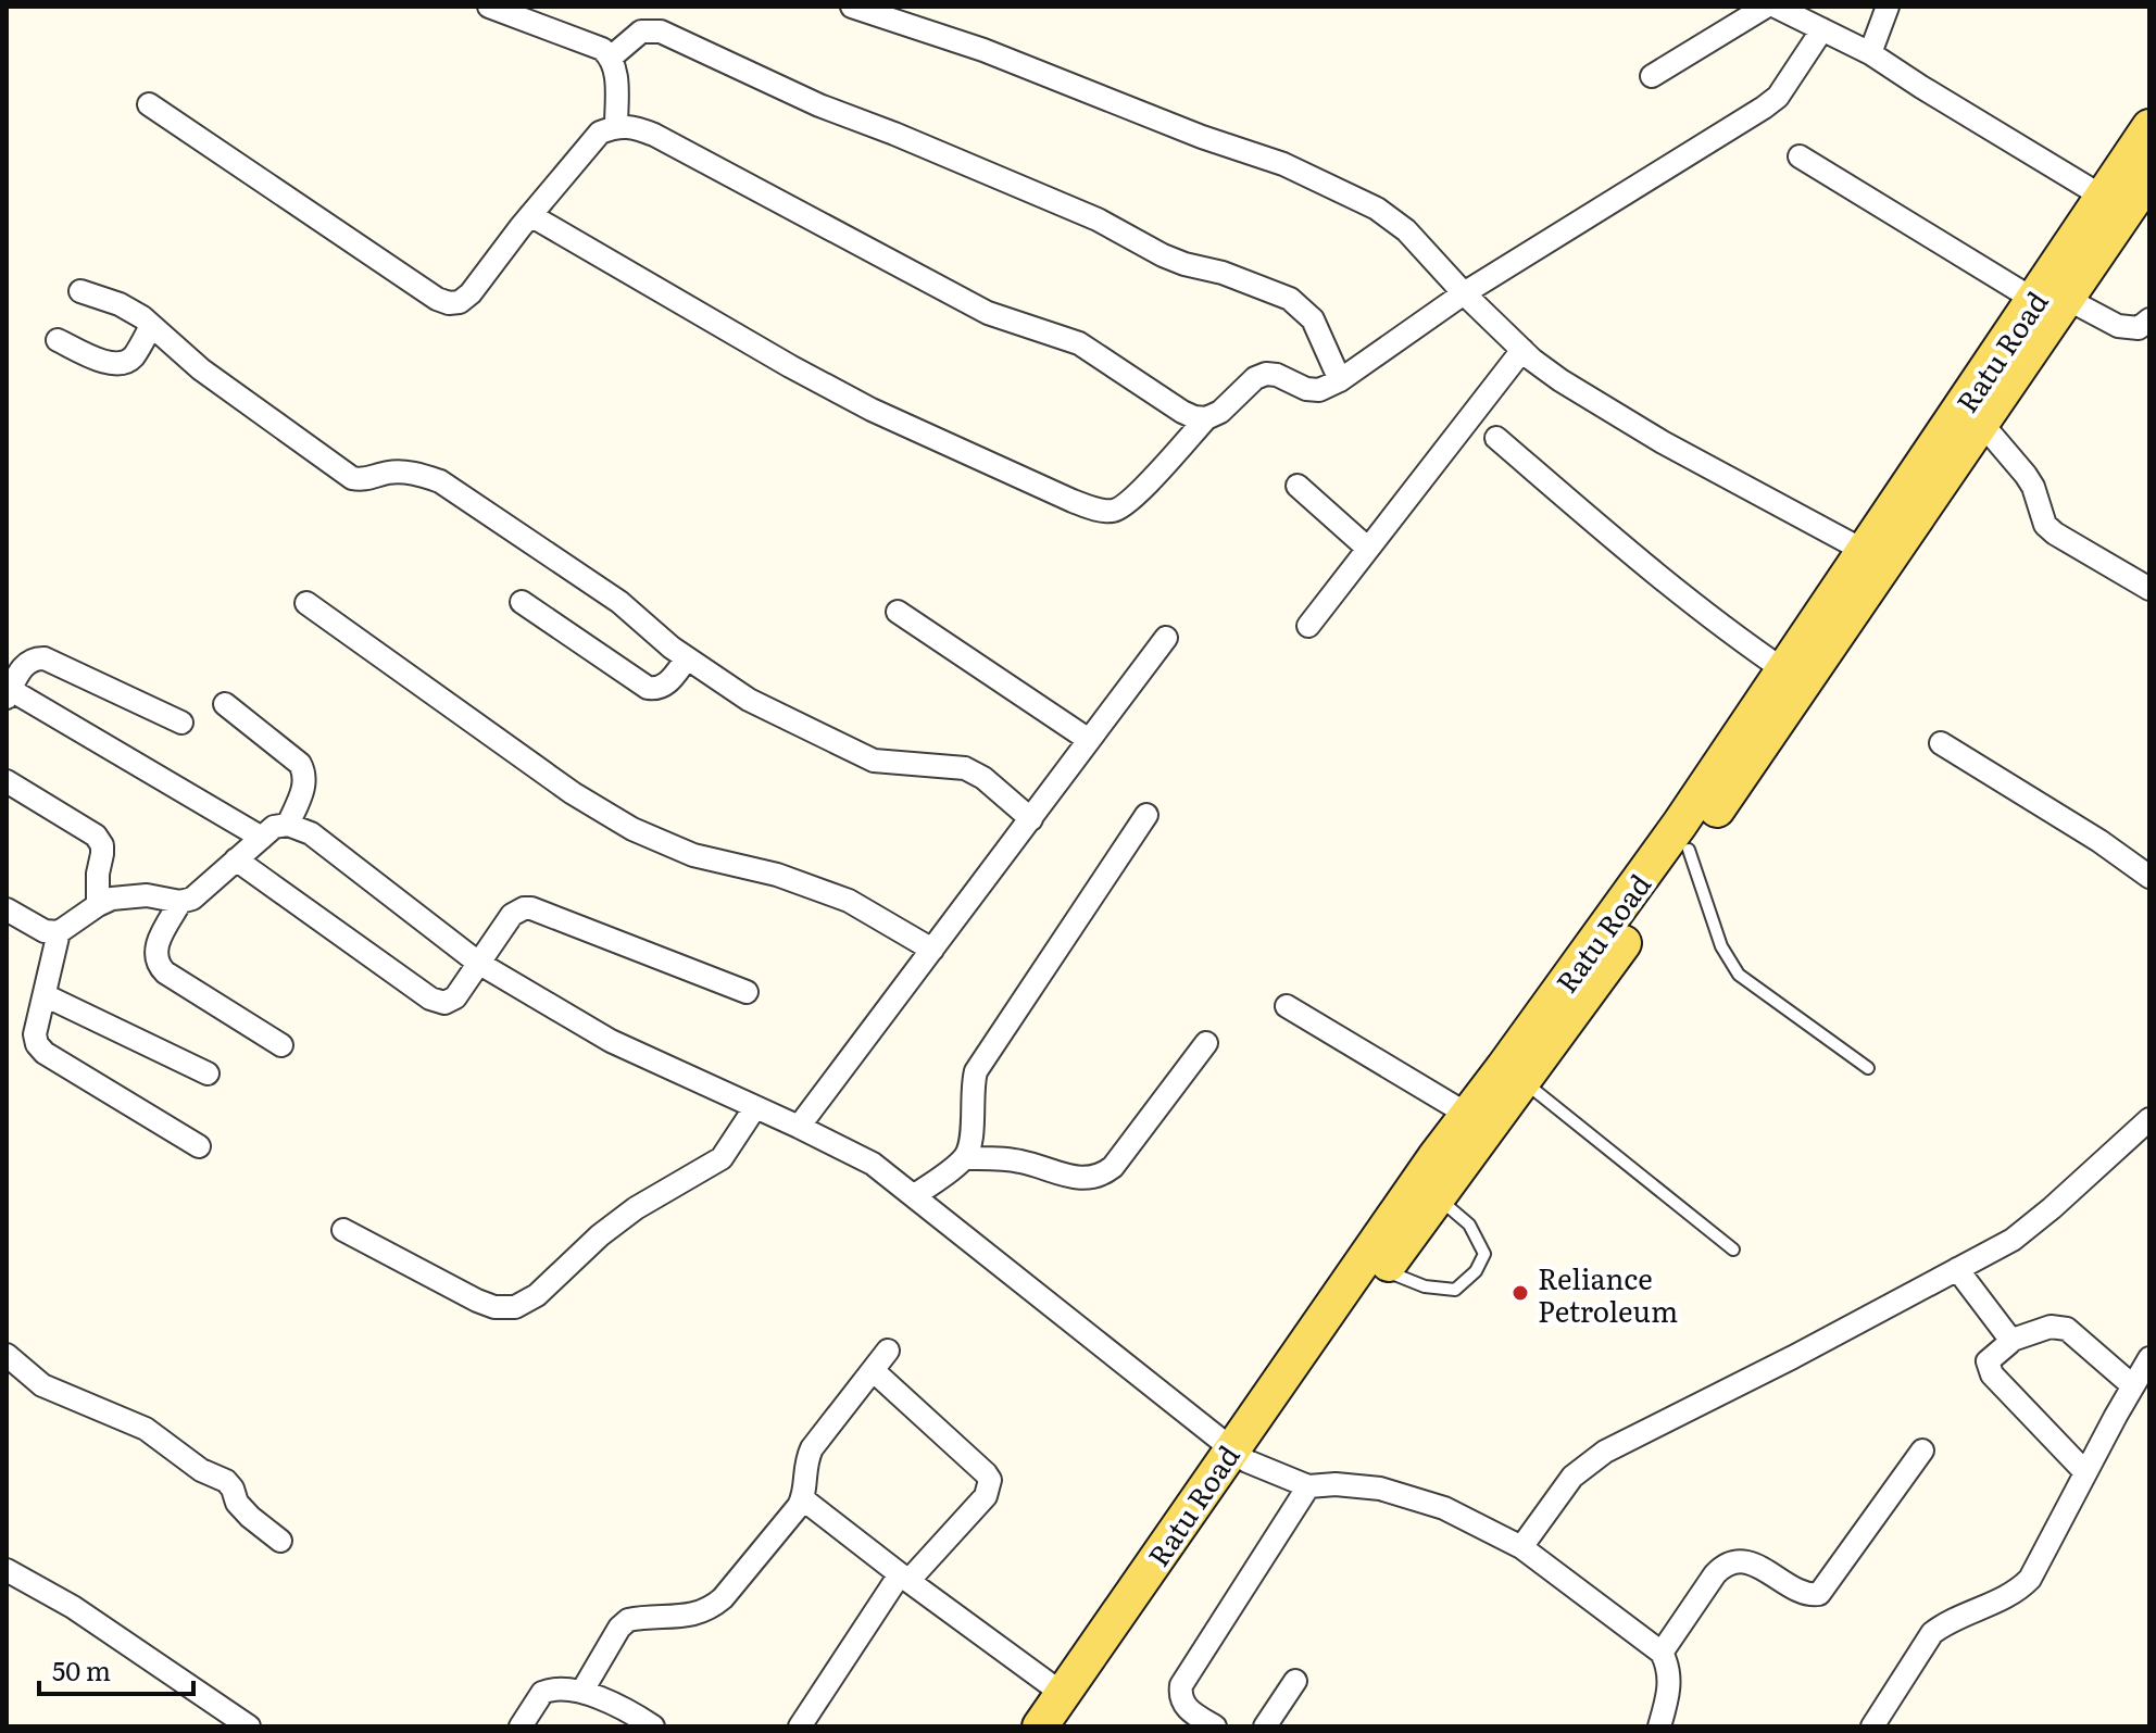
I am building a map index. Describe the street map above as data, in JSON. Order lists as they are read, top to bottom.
{
  "streets": {
    "main road": ["Ratu Road"]
  },
  "places": ["Reliance Petroleum"],
  "scale_bar": "50 m"
}
